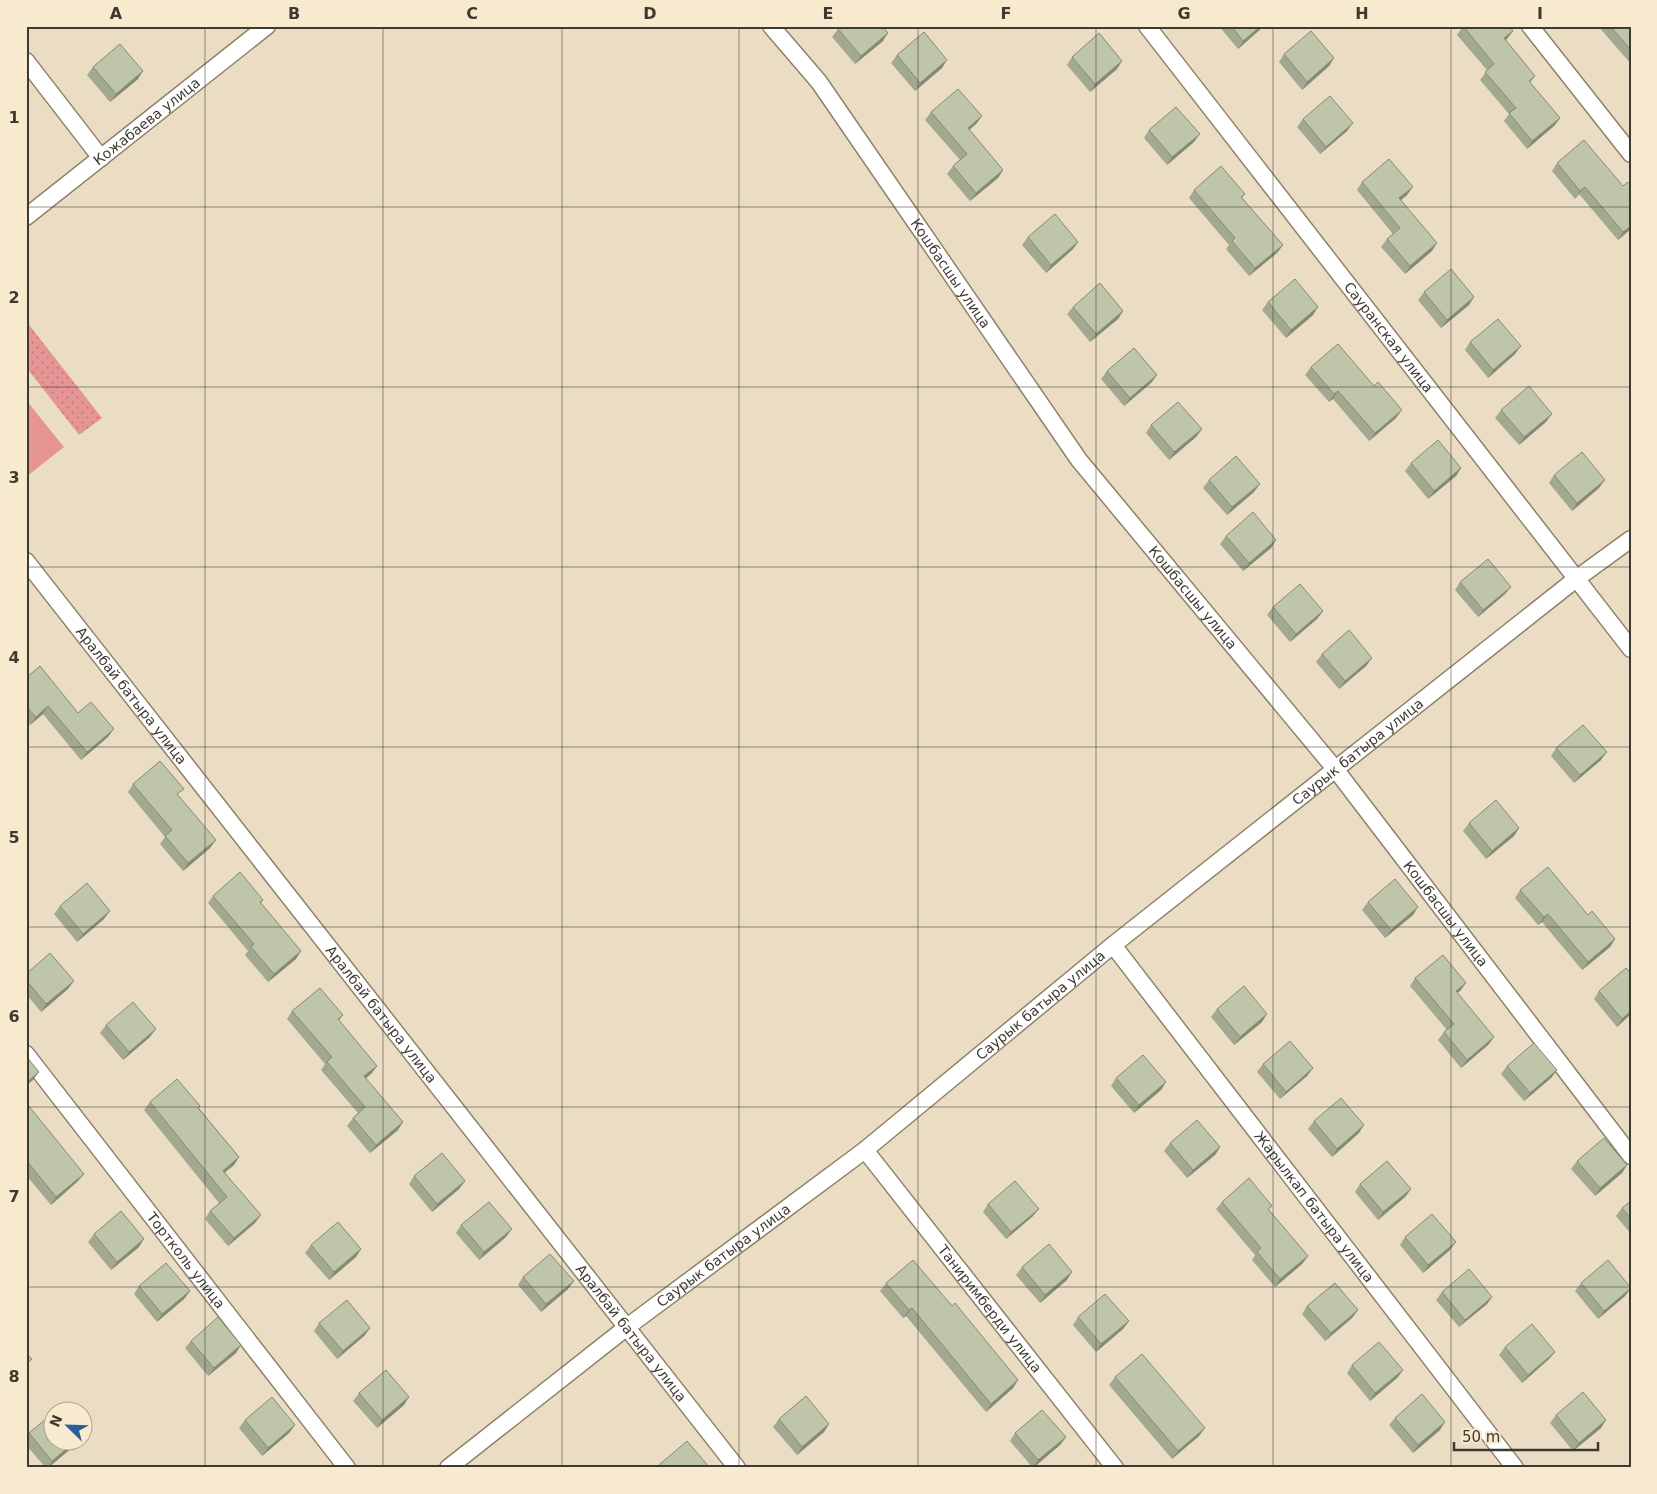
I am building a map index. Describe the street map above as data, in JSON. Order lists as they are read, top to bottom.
{
  "streets": {
    "street": [
      "Кожабаева улица",
      "Кошбасшы улица",
      "Сауранская улица",
      "Аралбай батыра улица",
      "Саурык батыра улица",
      "Жарылкап батыра улица",
      "Тортколь улица",
      "Таниримберди улица"
    ]
  },
  "crossings": [
    ["Кошбасшы улица", "Саурык батыра улица"],
    ["Сауранская улица", "Саурык батыра улица"],
    ["Аралбай батыра улица", "Саурык батыра улица"],
    ["Саурык батыра улица", "Жарылкап батыра улица"],
    ["Саурык батыра улица", "Таниримберди улица"]
  ],
  "scale_bar": "50 m",
  "north": "top left",
  "grid": {
    "columns": [
      "A",
      "B",
      "C",
      "D",
      "E",
      "F",
      "G",
      "H",
      "I"
    ],
    "rows": [
      "1",
      "2",
      "3",
      "4",
      "5",
      "6",
      "7",
      "8"
    ]
  }
}
